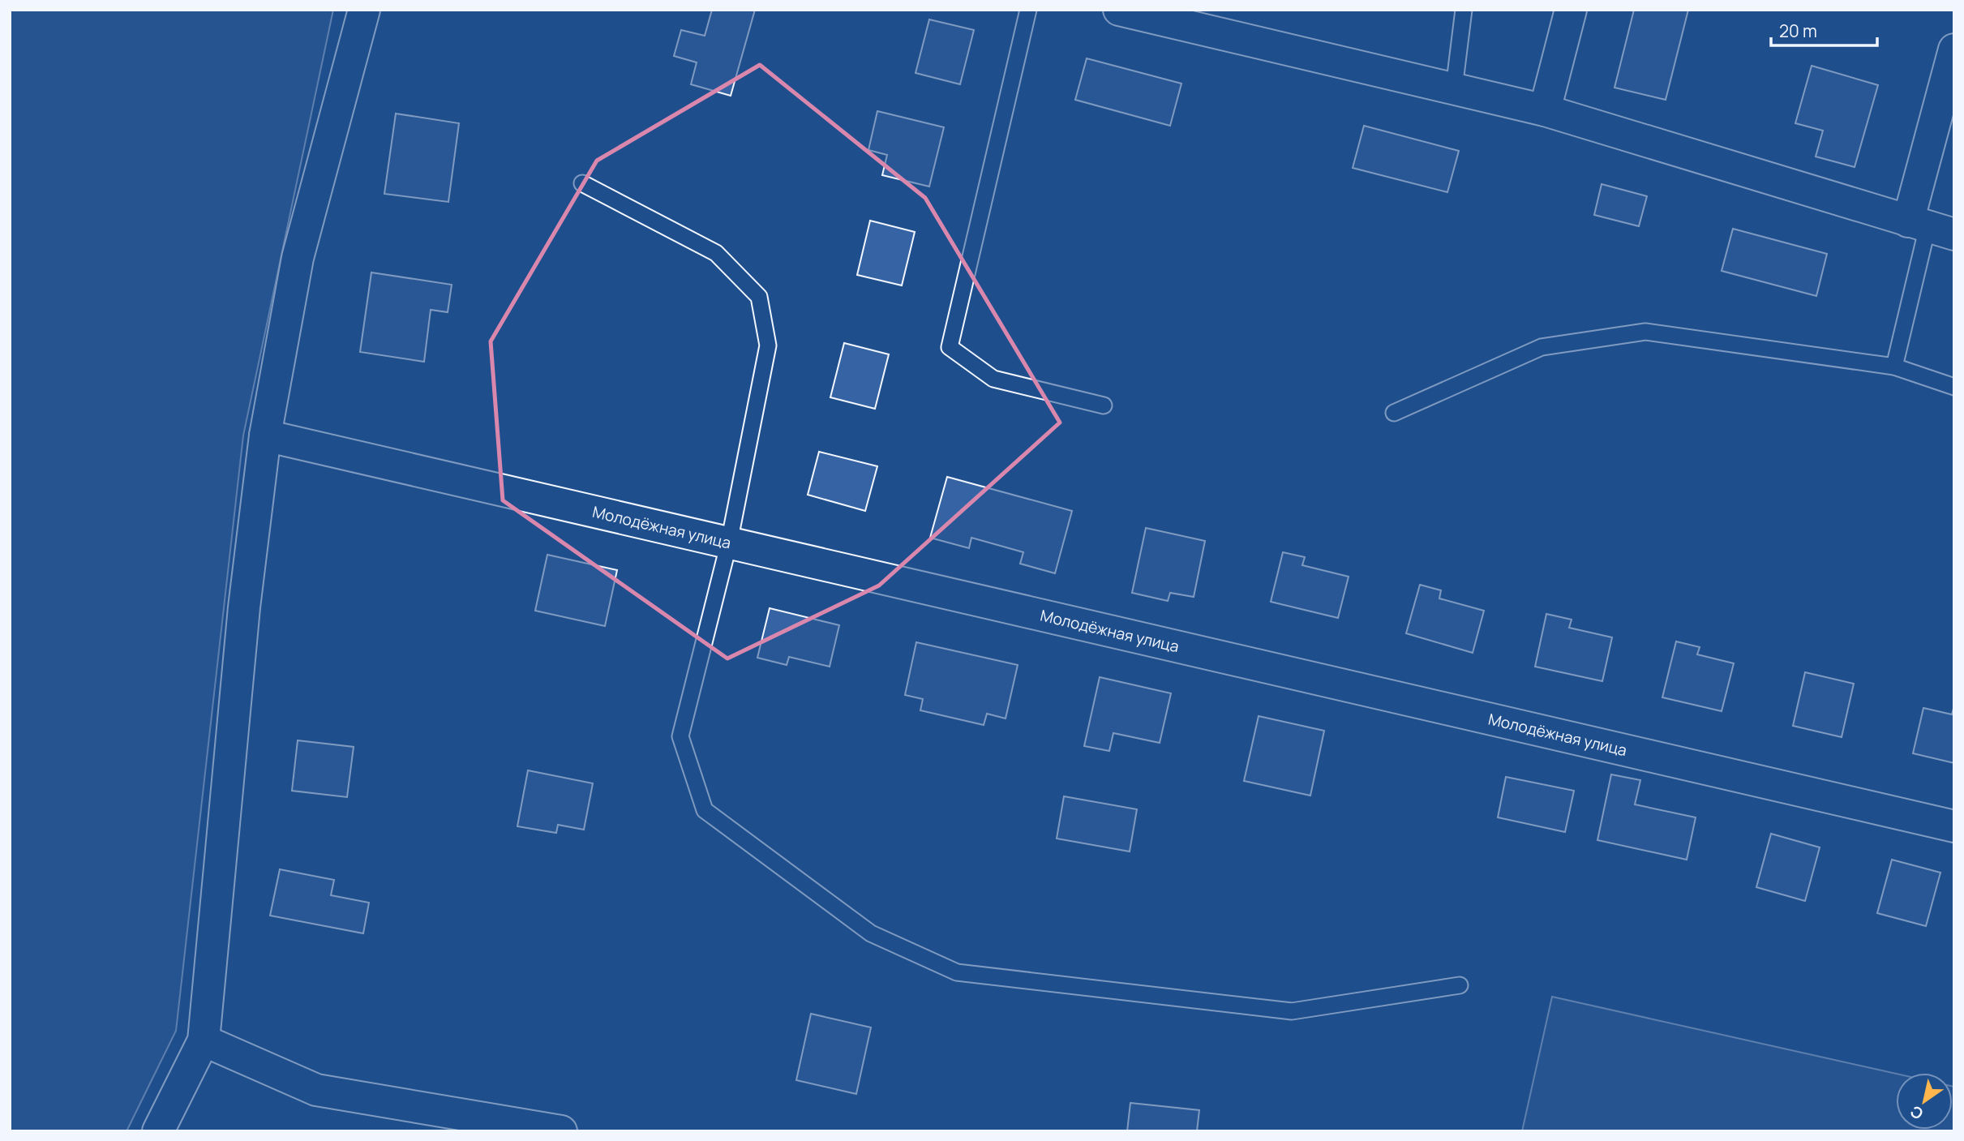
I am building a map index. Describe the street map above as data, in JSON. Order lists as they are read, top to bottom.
{
  "streets": {
    "street": ["Молодёжная улица"]
  },
  "scale_bar": "20 m",
  "north": "bottom left"
}
